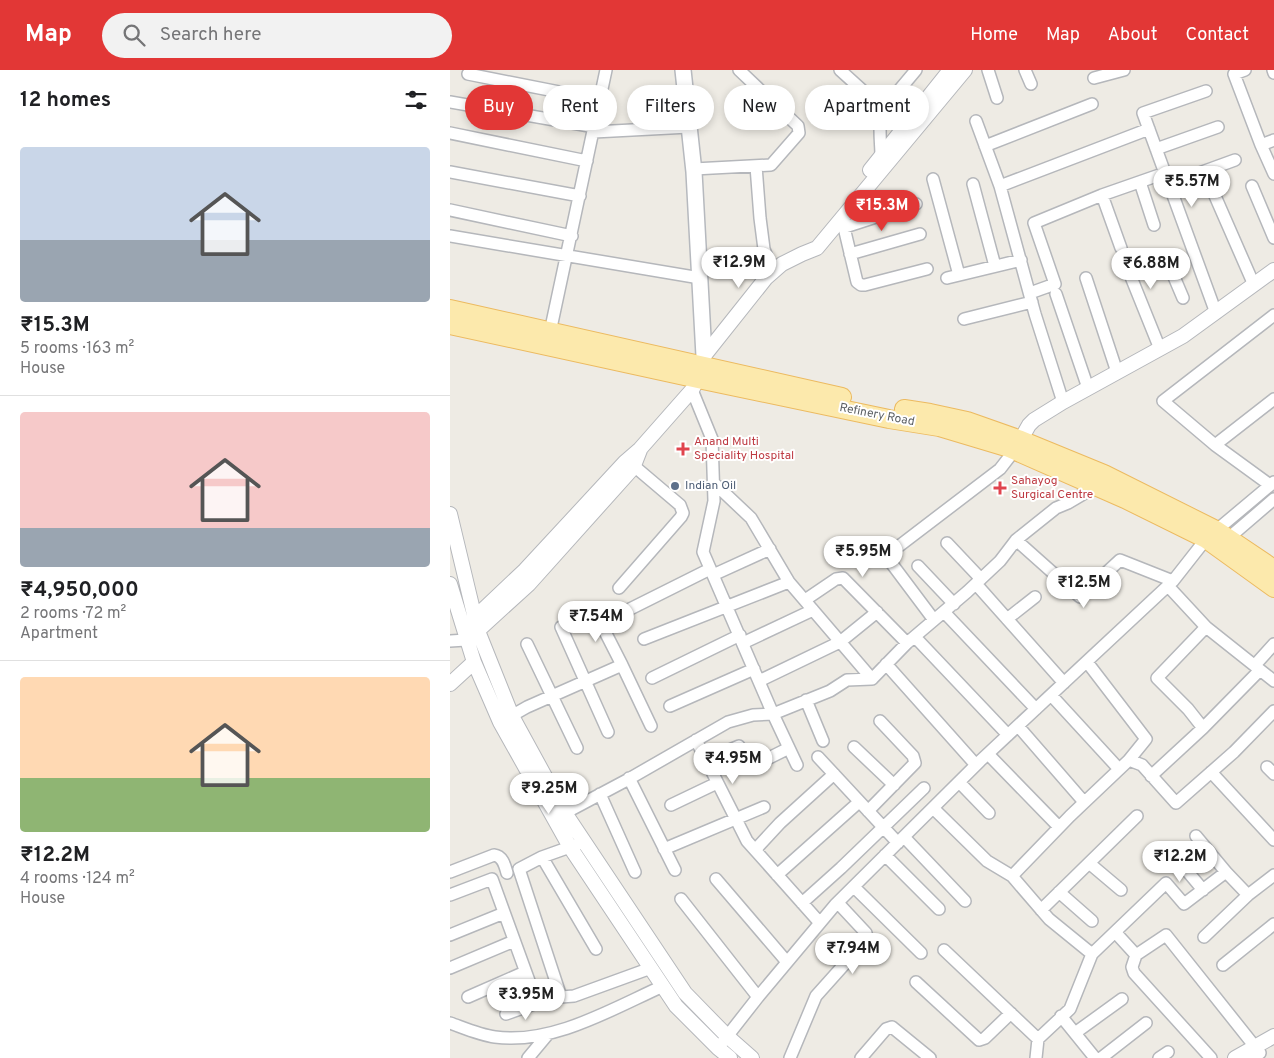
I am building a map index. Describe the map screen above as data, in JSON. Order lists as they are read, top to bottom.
{
  "streets": {
    "main road": ["Refinery Road"]
  },
  "places": {
    "health": ["Anand Multi Speciality Hospital", "Sahayog Surgical Centre"],
    "other": ["Indian Oil"]
  },
  "page": {
    "header": "Map",
    "search": "Search here",
    "nav": [
      "Home",
      "Map",
      "About",
      "Contact"
    ],
    "heading": "12 homes",
    "chip": [
      "Buy",
      "Rent",
      "Filters",
      "New",
      "Apartment"
    ],
    "list": [
      {
        "name": "₹15.3M",
        "note": "5 rooms · 163 m² · House"
      },
      {
        "name": "₹4,950,000",
        "note": "2 rooms · 72 m² · Apartment"
      },
      {
        "name": "₹12.2M",
        "note": "4 rooms · 124 m² · House"
      }
    ],
    "price": [
      "₹5.57M",
      "₹15.3M",
      "₹12.9M",
      "₹6.88M",
      "₹5.95M",
      "₹12.5M",
      "₹7.54M",
      "₹4.95M",
      "₹9.25M",
      "₹12.2M",
      "₹7.94M",
      "₹3.95M"
    ]
  }
}
